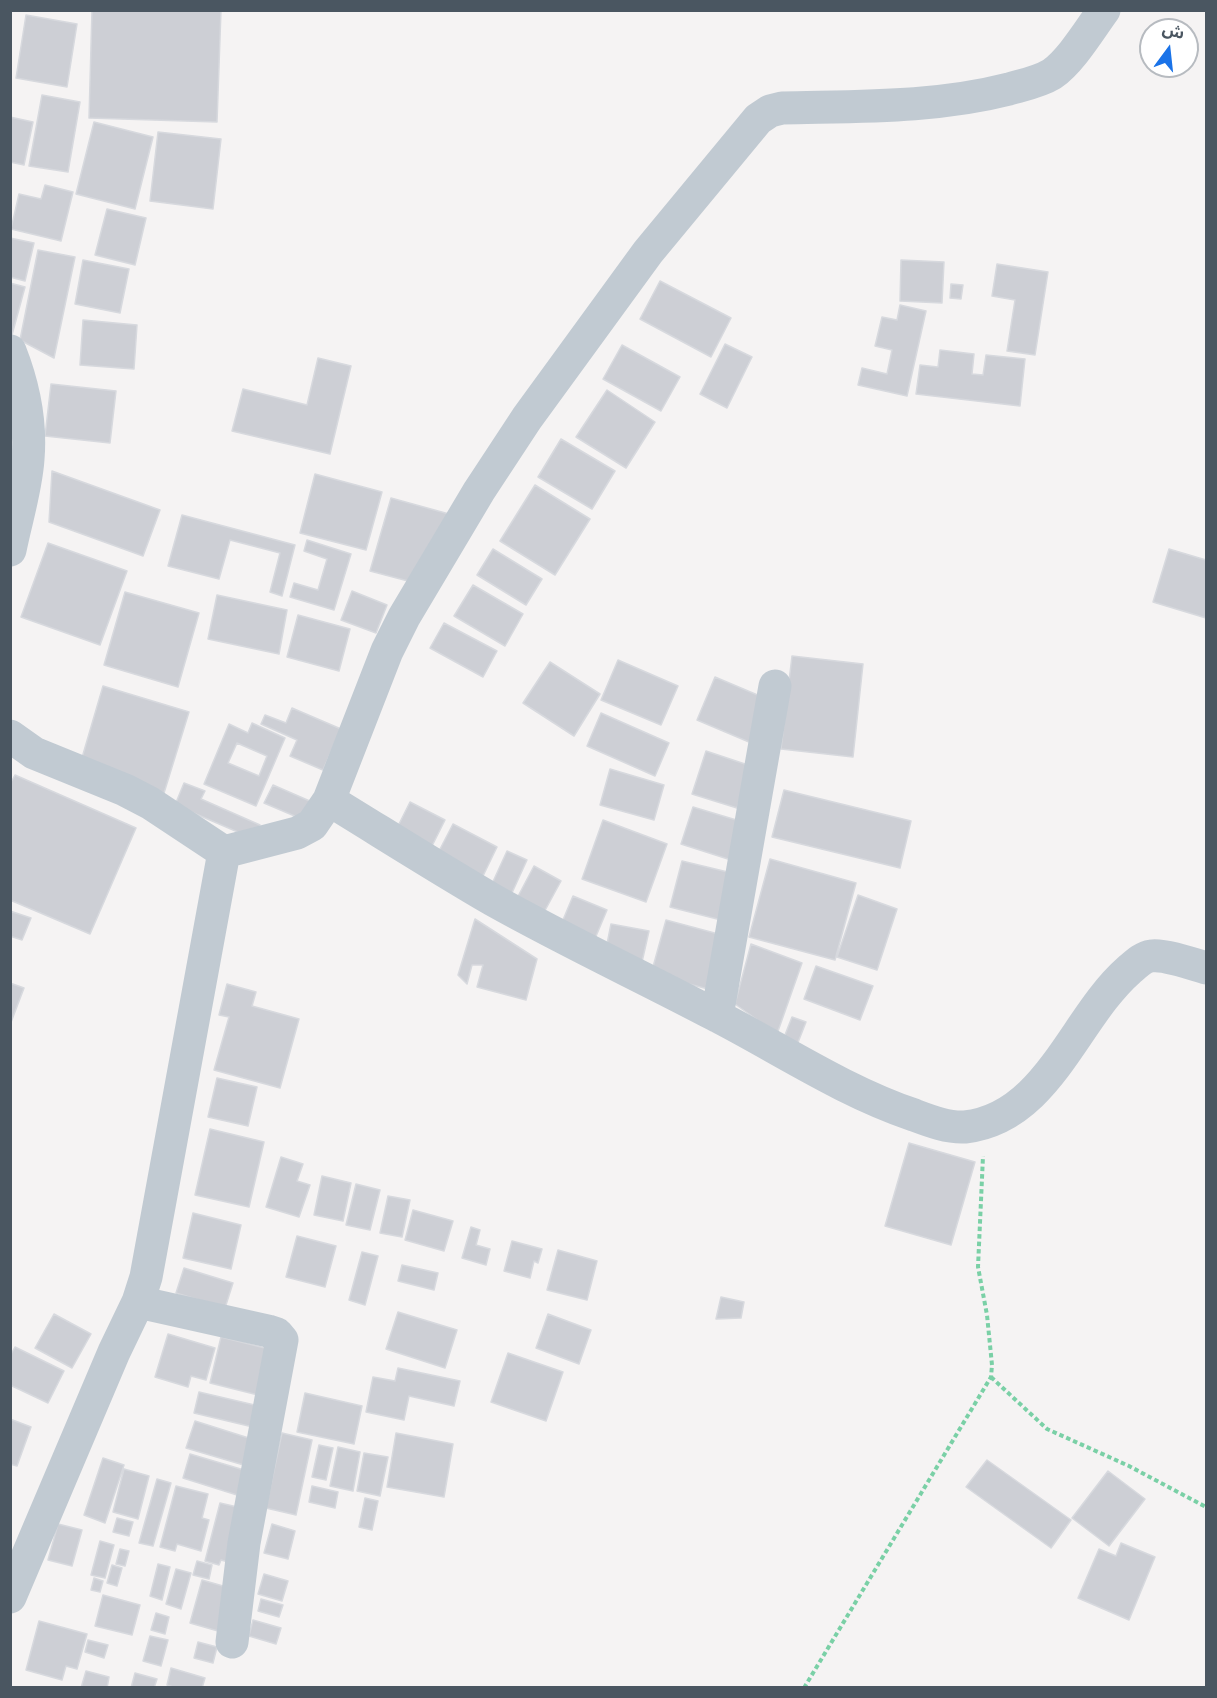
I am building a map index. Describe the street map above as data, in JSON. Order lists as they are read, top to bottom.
{
  "north": "top"
}
